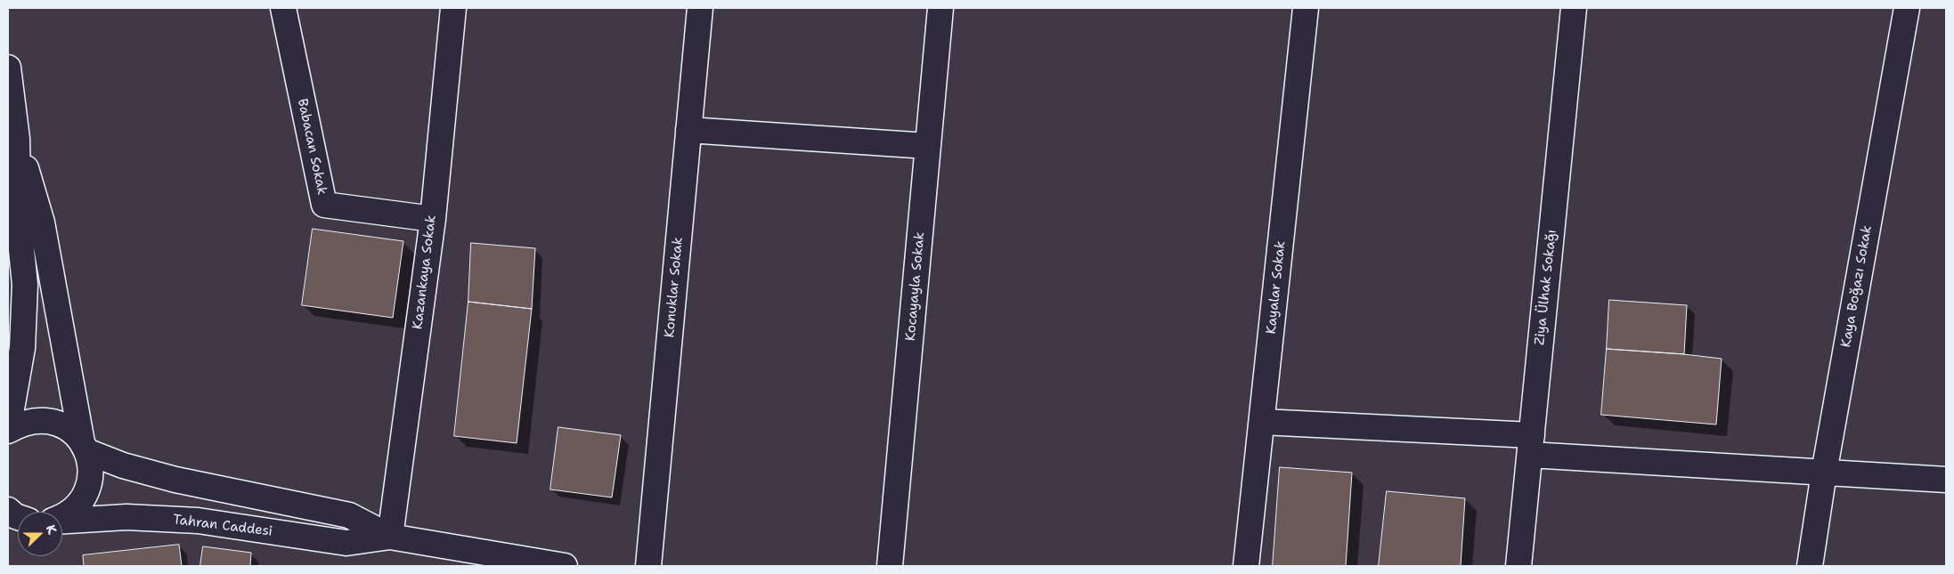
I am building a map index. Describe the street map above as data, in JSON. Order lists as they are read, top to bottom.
{
  "streets": {
    "street": [
      "Babacan Sokak",
      "Kazankaya Sokak",
      "Kocayayla Sokak",
      "Kaya Boğazı Sokak",
      "Konuklar Sokak",
      "Kayalar Sokak",
      "Ziya Ülhak Sokağı",
      "Tahran Caddesi"
    ]
  },
  "crossings": [
    ["Babacan Sokak", "Kazankaya Sokak"],
    ["Kazankaya Sokak", "Tahran Caddesi"]
  ],
  "north": "right"
}
